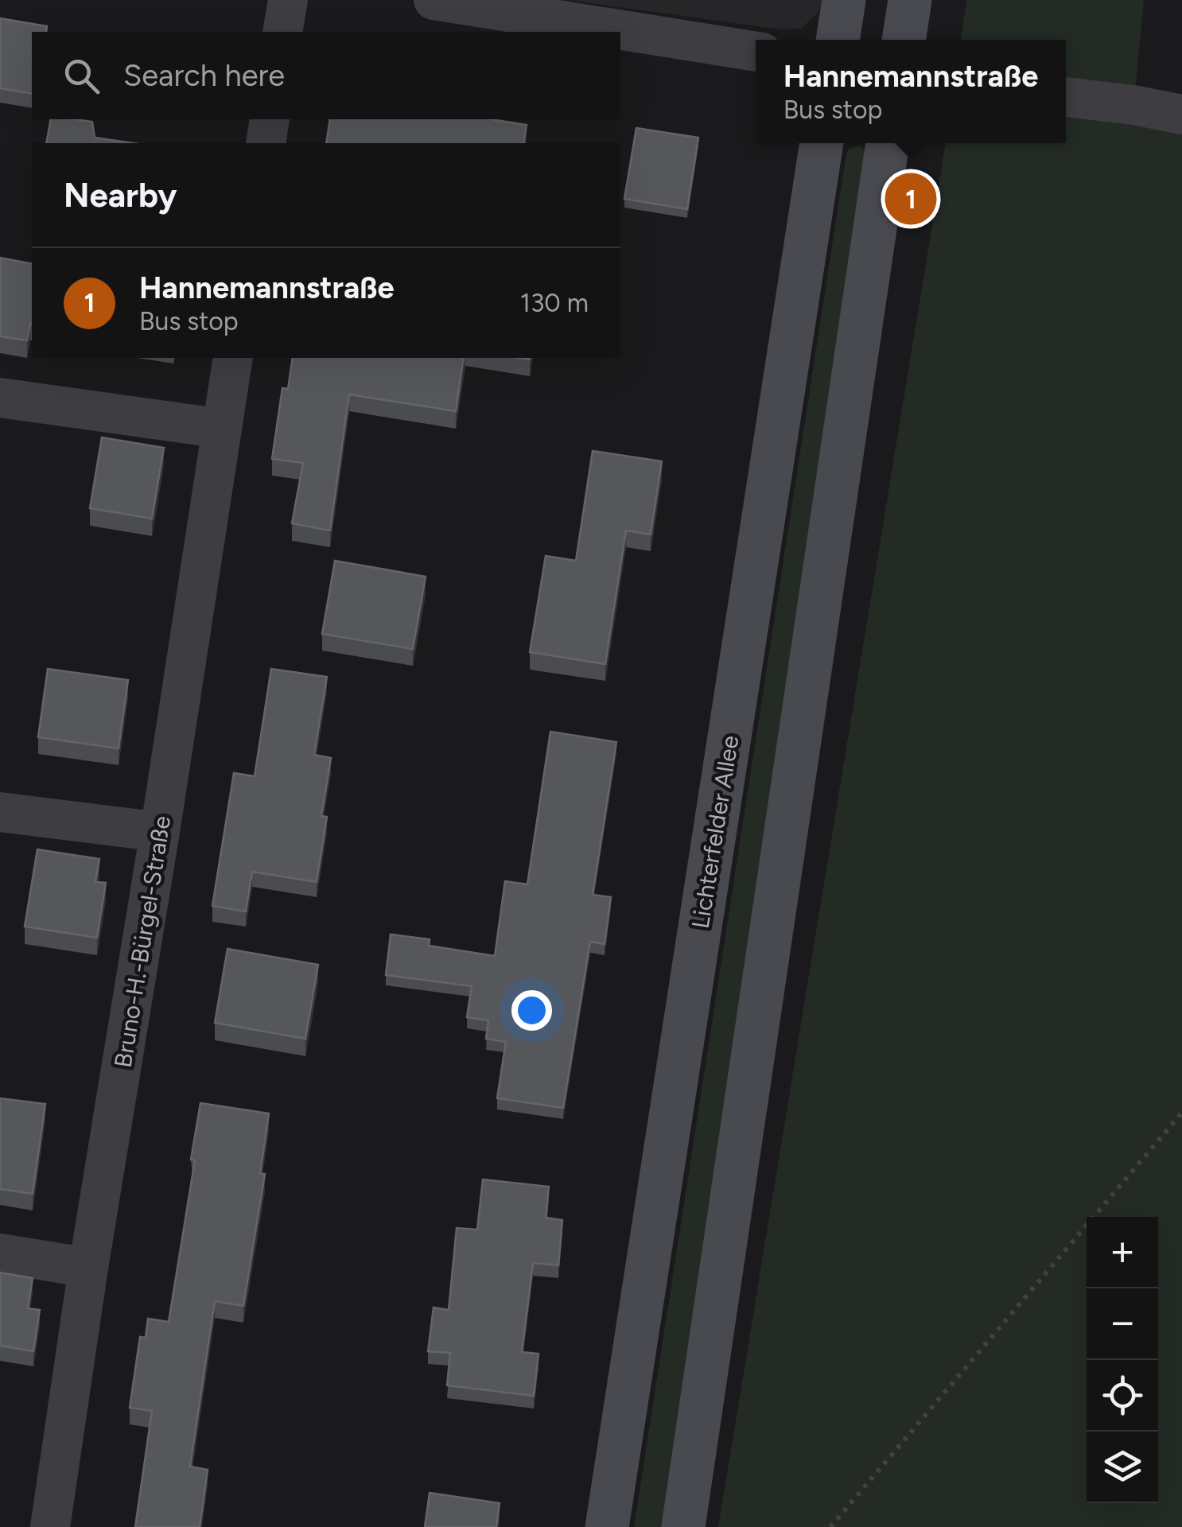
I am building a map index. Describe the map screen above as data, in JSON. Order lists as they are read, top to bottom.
{
  "streets": {
    "main road": ["Lichterfelder Allee"],
    "street": ["Bruno-H.-Bürgel-Straße"]
  },
  "page": {
    "search": "Search here",
    "popup": ["Hannemannstraße", "Bus stop"],
    "heading": "Nearby",
    "pins": "1",
    "list": [
      {
        "mark": "1",
        "name": "Hannemannstraße",
        "note": "Bus stop",
        "value": "130 m"
      }
    ],
    "map_buttons": ["+", "−"]
  }
}
